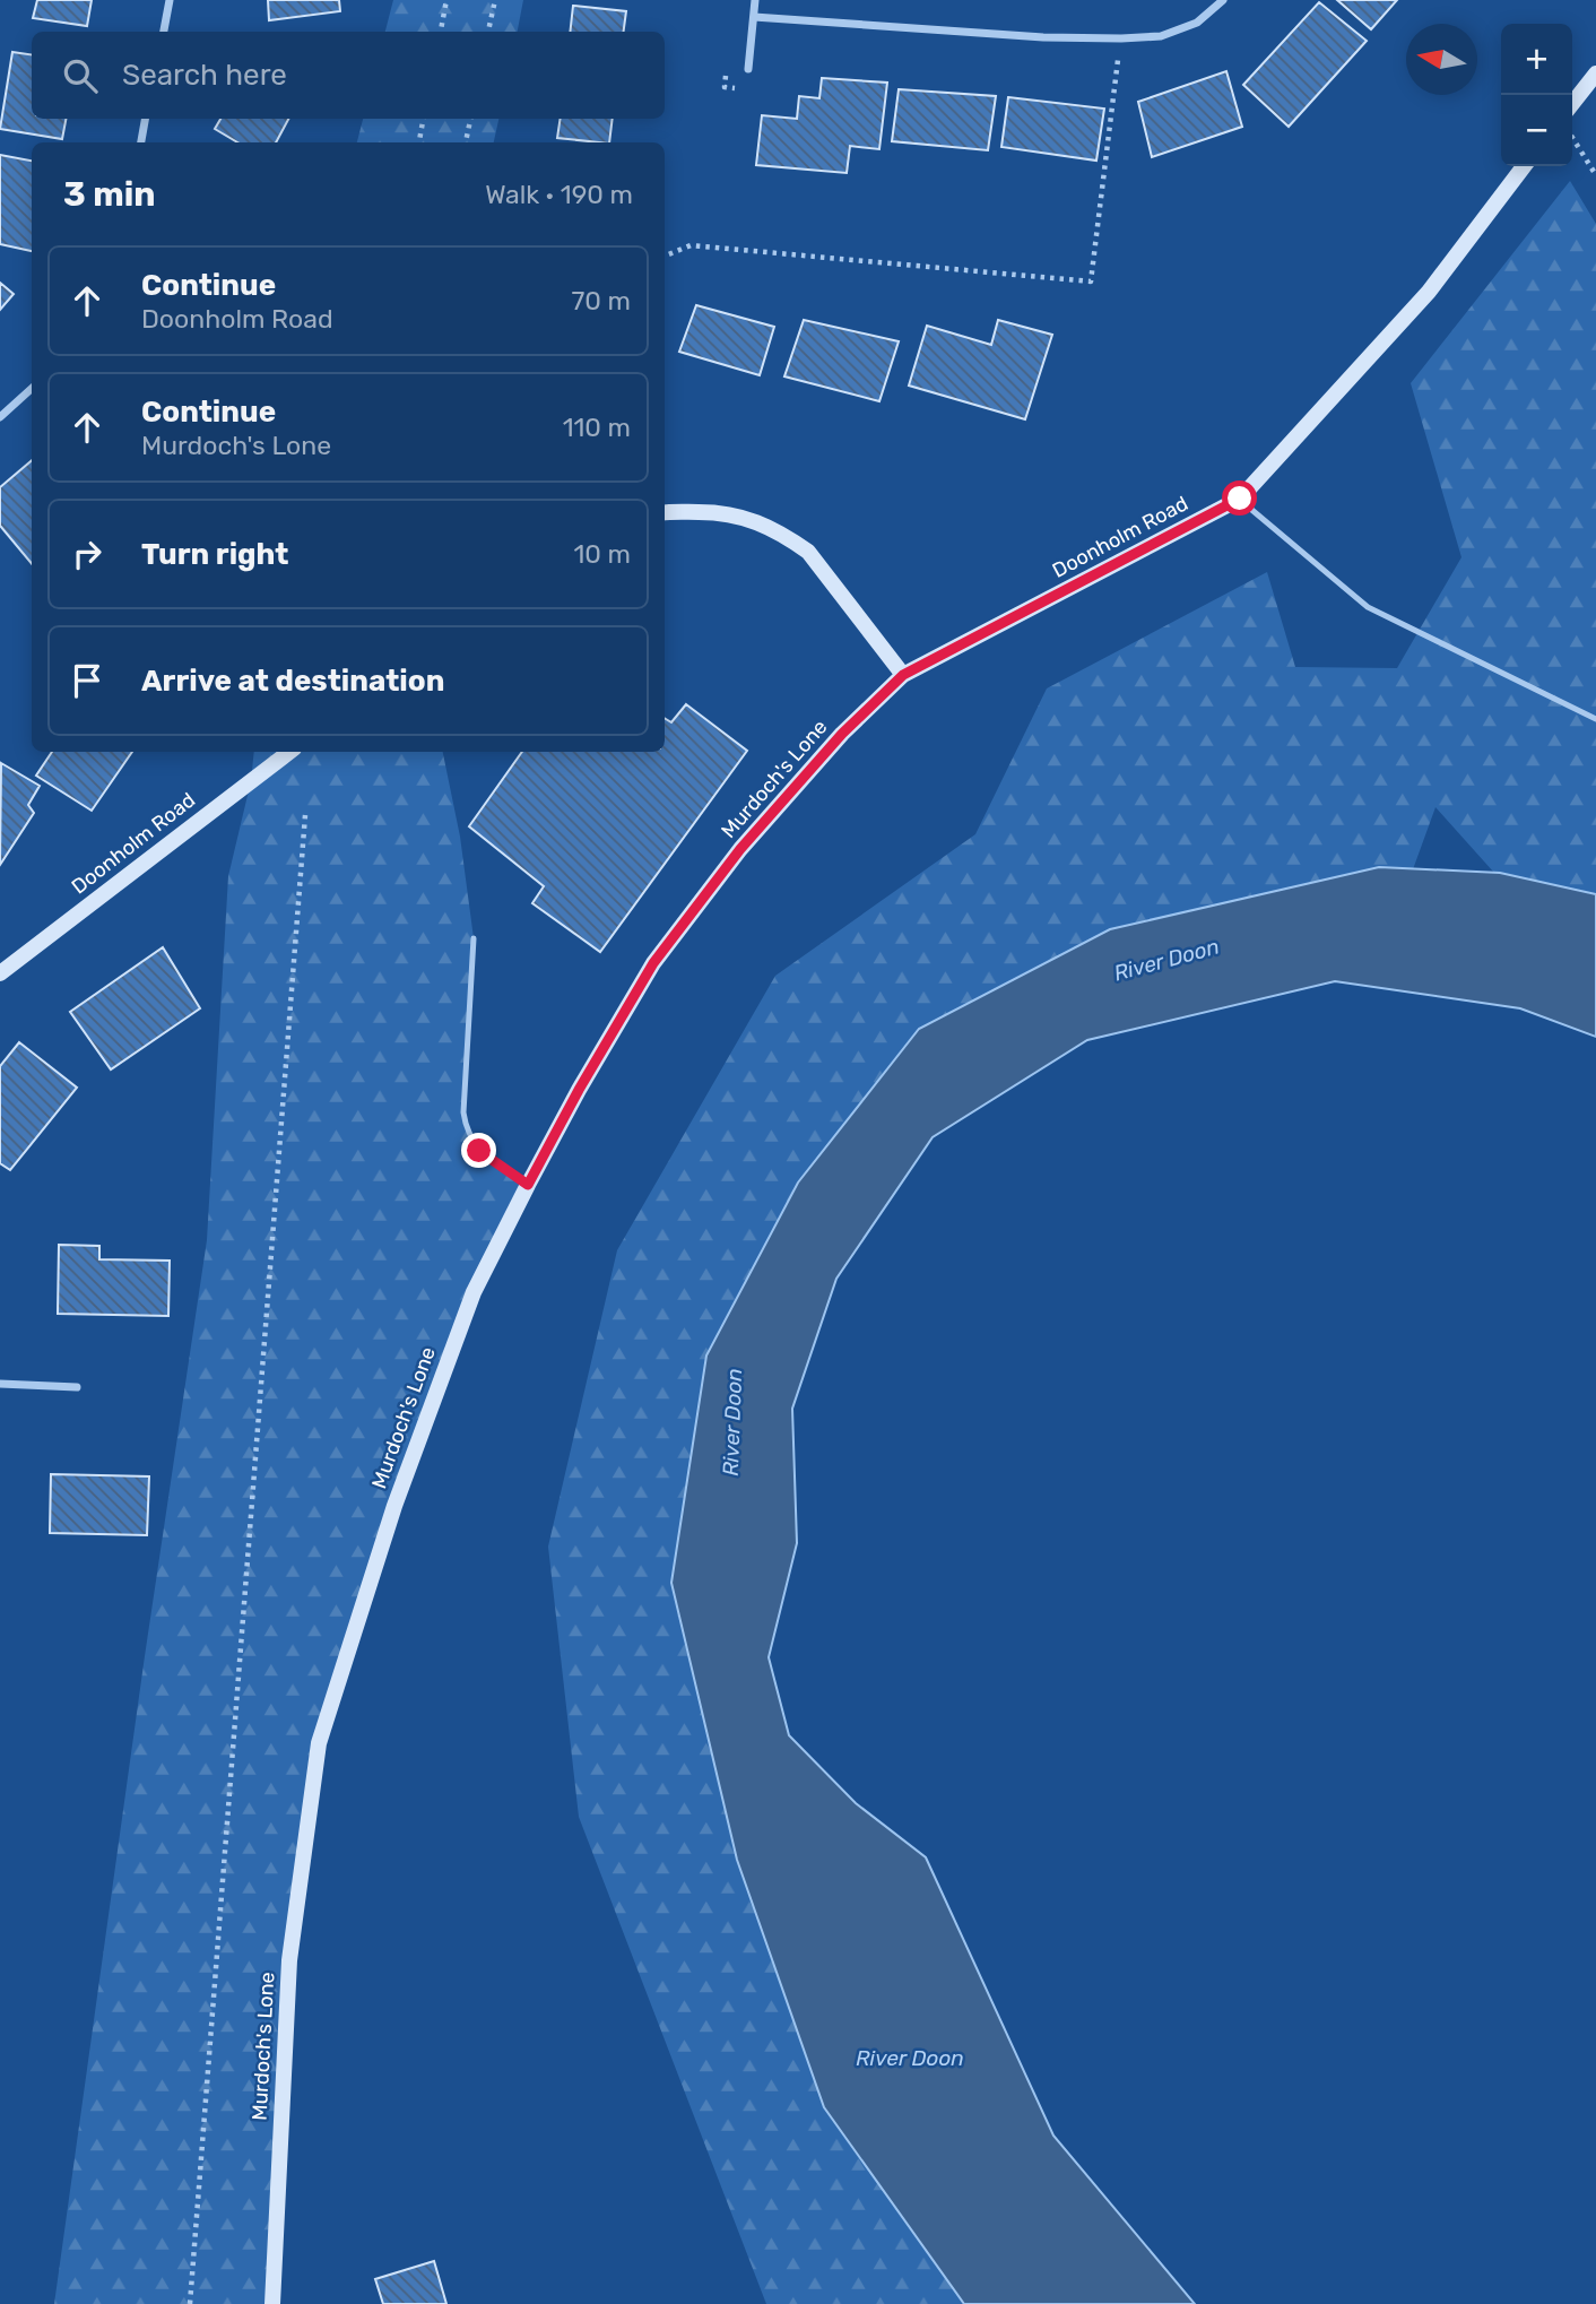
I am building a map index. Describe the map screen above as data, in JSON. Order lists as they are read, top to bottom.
{
  "streets": {
    "street": ["Doonholm Road", "Murdoch's Lone"]
  },
  "crossings": [
    ["Doonholm Road", "Murdoch's Lone"]
  ],
  "water": ["River Doon"],
  "north": "left",
  "page": {
    "map_buttons": ["+", "−"],
    "search": "Search here",
    "heading": ["3 min", "Walk · 190 m"],
    "list": [
      ["Continue", "Doonholm Road", "70 m"],
      ["Continue", "Murdoch's Lone", "110 m"],
      ["Turn right", "10 m"],
      "Arrive at destination"
    ]
  }
}
